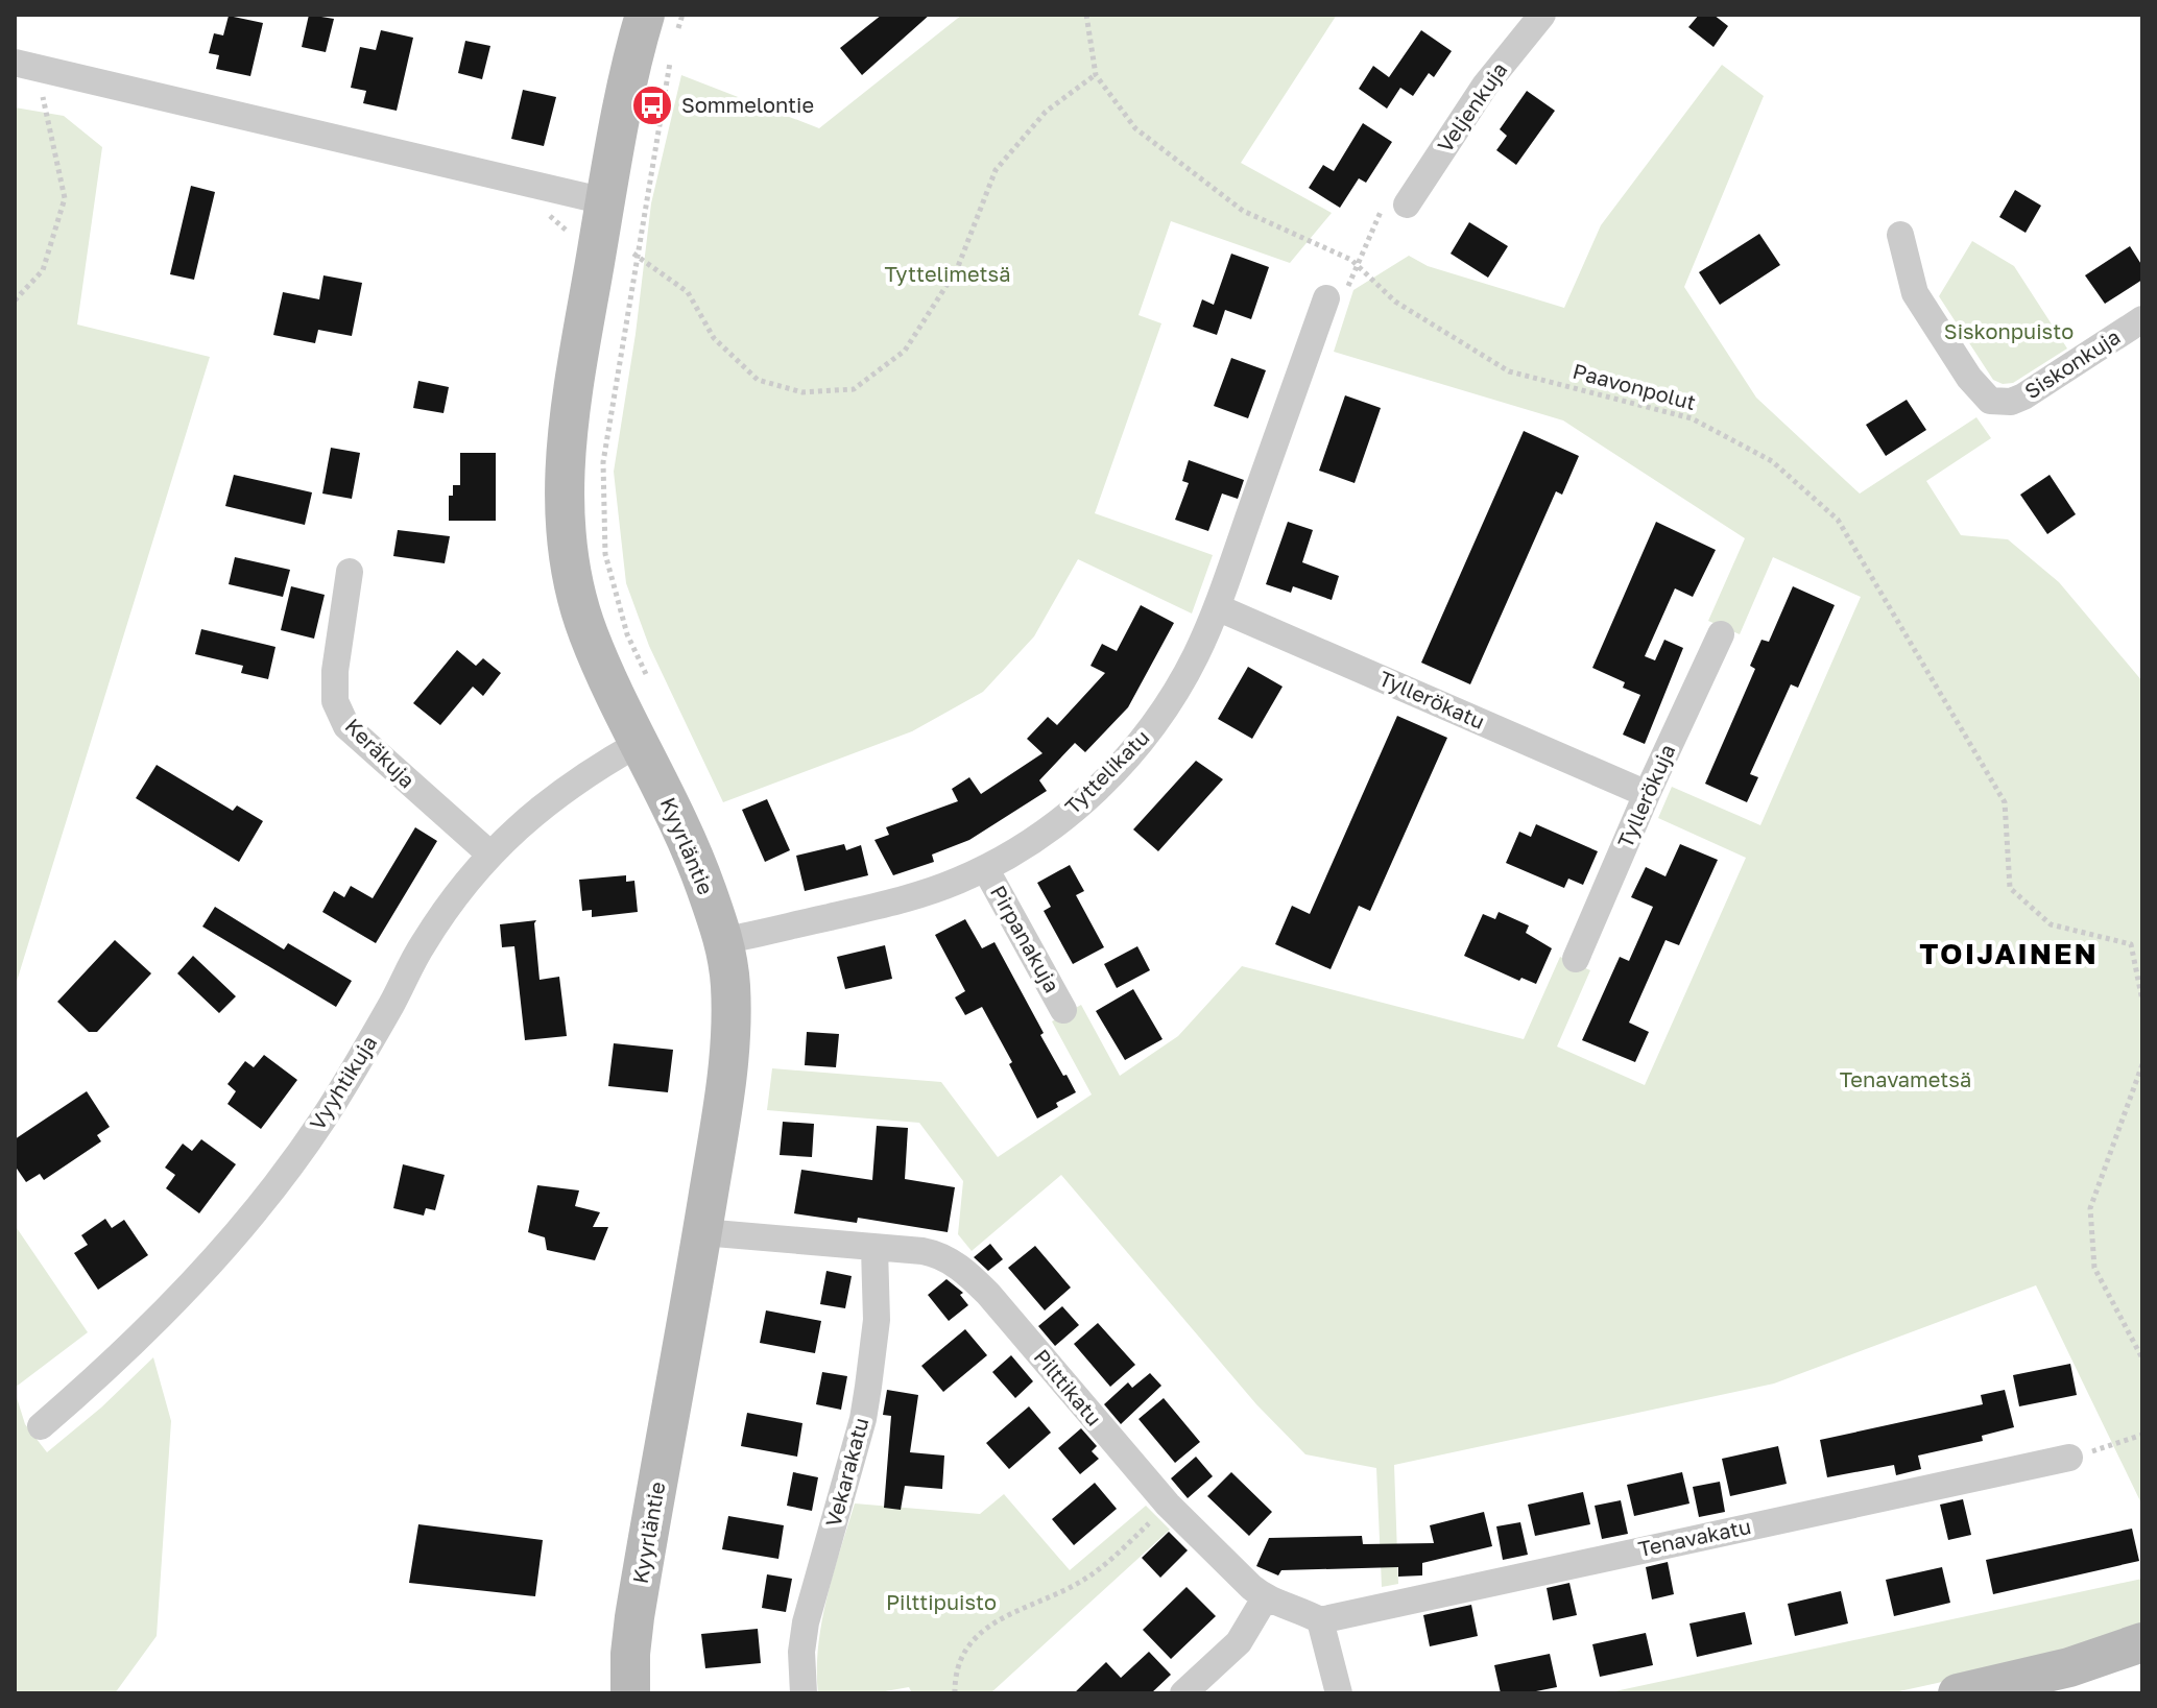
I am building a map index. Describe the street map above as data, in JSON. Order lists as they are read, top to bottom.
{
  "streets": {
    "street": [
      "Veljenkuja",
      "Siskonkuja",
      "Tyllerökatu",
      "Keräkuja",
      "Tyttelikatu",
      "Tyllerökuja",
      "Kyyrläntie",
      "Pirpanakuja",
      "Vyyhtikuja",
      "Pilttikatu",
      "Vekarakatu",
      "Tenavakatu"
    ],
    "path": ["Paavonpolut"]
  },
  "crossings": [
    ["Tyllerökatu", "Tyttelikatu"],
    ["Tyllerökatu", "Tyllerökuja"],
    ["Keräkuja", "Vyyhtikuja"],
    ["Tyttelikatu", "Kyyrläntie"],
    ["Tyttelikatu", "Pirpanakuja"],
    ["Kyyrläntie", "Vyyhtikuja"],
    ["Kyyrläntie", "Pilttikatu"],
    ["Pilttikatu", "Vekarakatu"],
    ["Pilttikatu", "Tenavakatu"]
  ],
  "districts": ["TOIJAINEN"],
  "parks": [
    "Tyttelimetsä",
    "Siskonpuisto",
    "Tenavametsä",
    "Pilttipuisto"
  ],
  "places": {
    "bus stop": ["Sommelontie"]
  }
}
